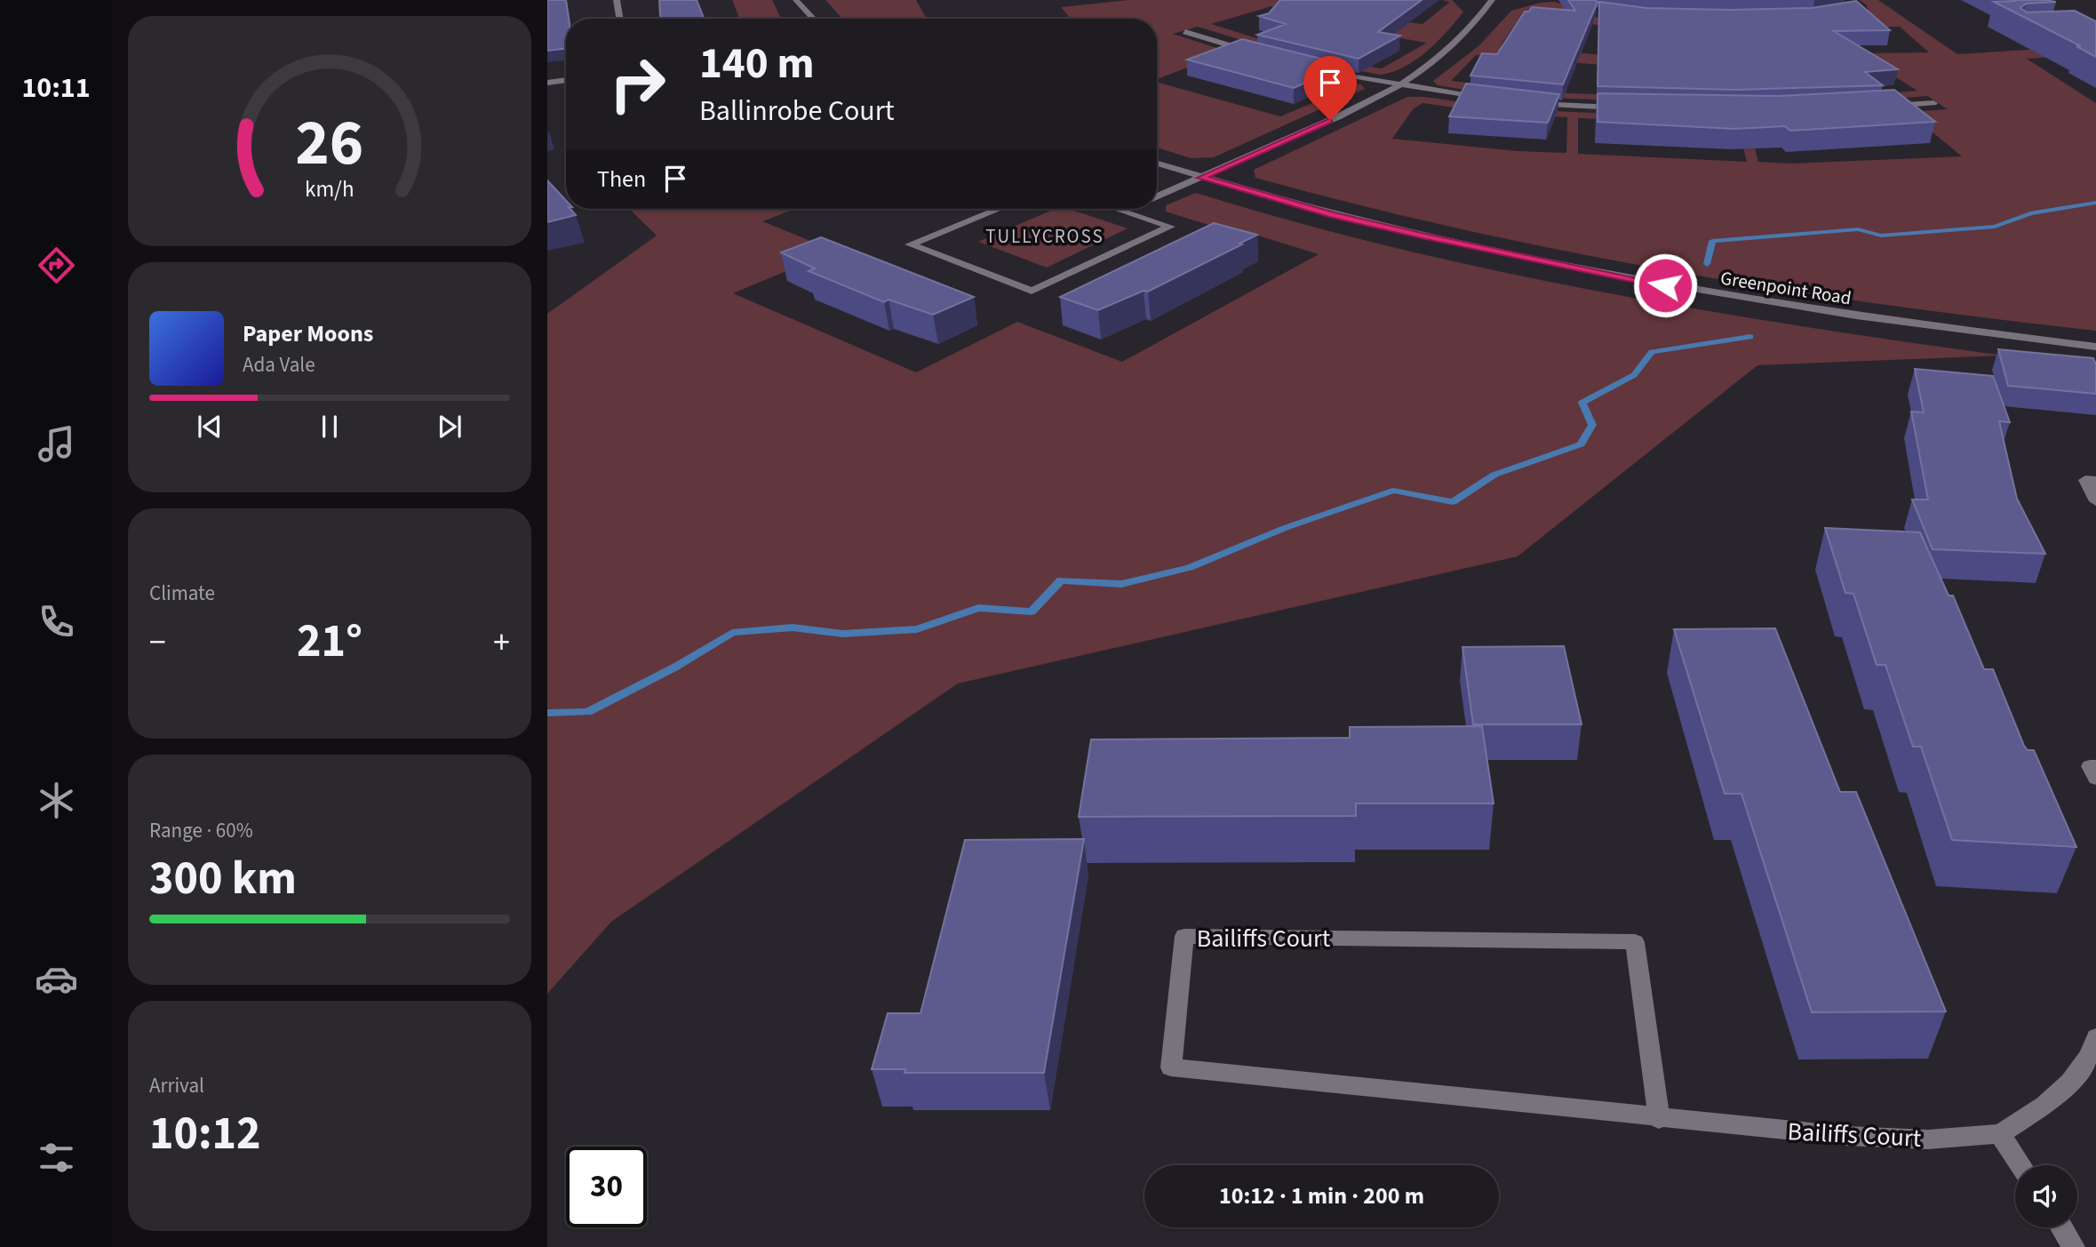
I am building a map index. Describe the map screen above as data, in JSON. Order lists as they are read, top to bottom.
{
  "streets": {
    "street": ["Greenpoint Road", "Bailiffs Court"]
  },
  "districts": ["TULLYCROSS"],
  "page": {
    "tabs": "10:11",
    "turn": ["140 m", "Ballinrobe Court"],
    "then": "Then",
    "song": ["Paper Moons", "Ada Vale"],
    "tile": [
      "Climate",
      ["Range · 60%", "300 km"],
      ["Arrival", "10:12"]
    ],
    "heat": ["−", "21°", "+"],
    "limit": "30",
    "trip": "10:12 · 1 min · 200 m",
    "gauge": ["26", "km/h"]
  }
}
